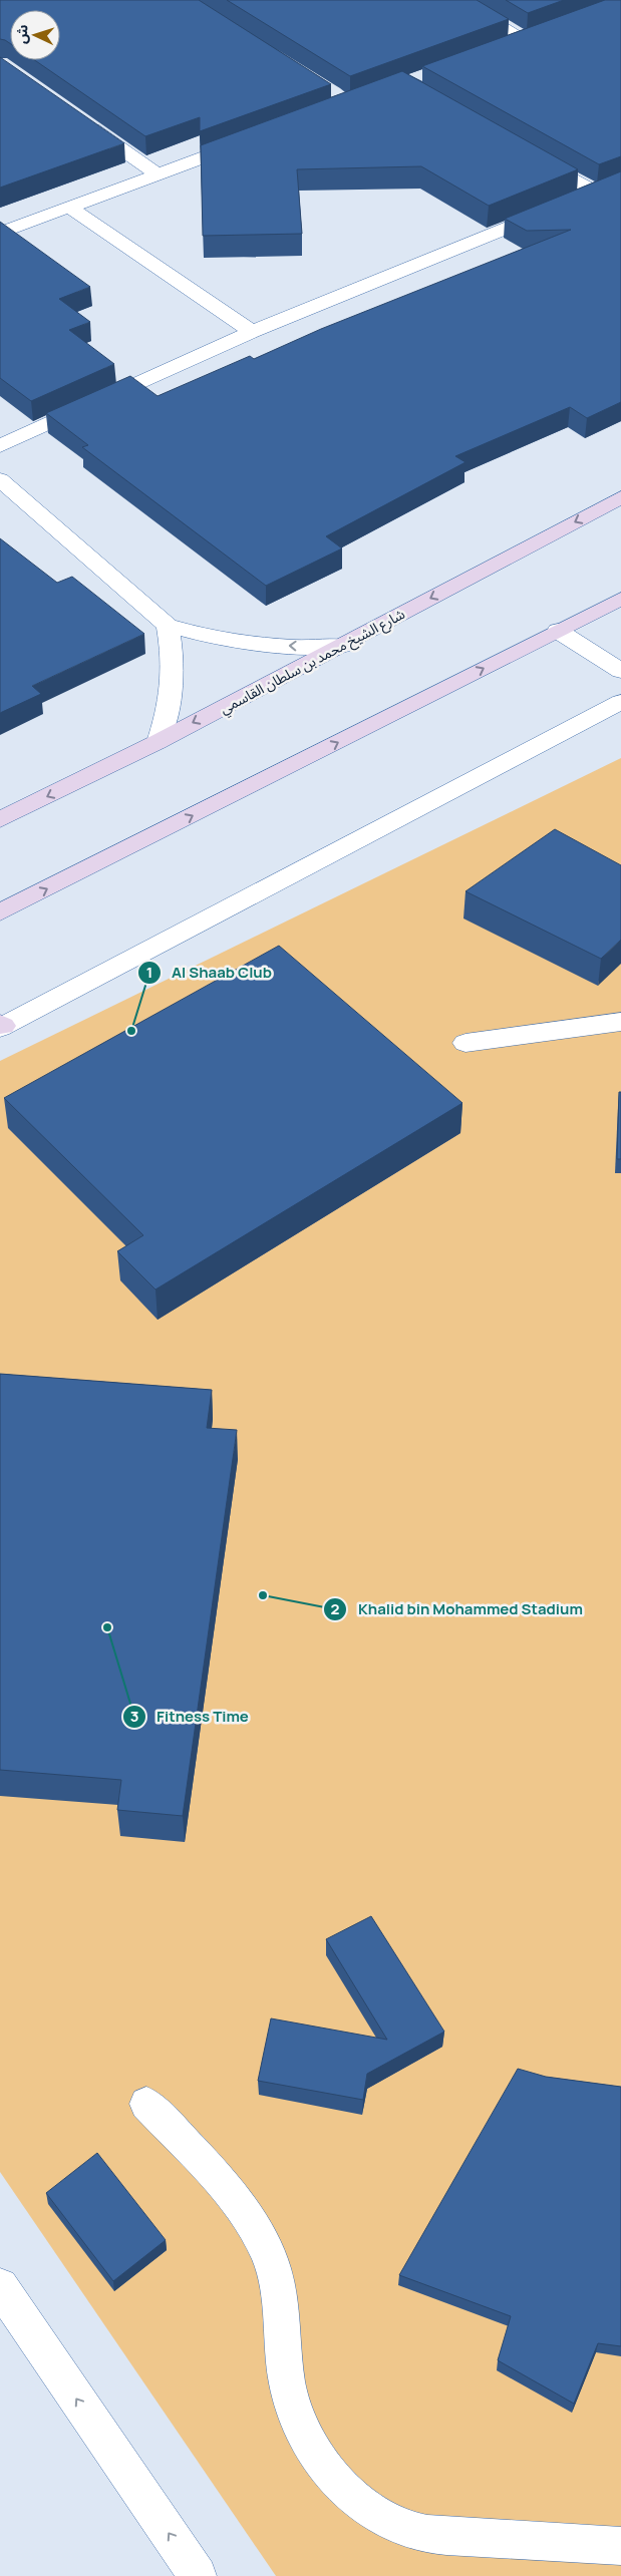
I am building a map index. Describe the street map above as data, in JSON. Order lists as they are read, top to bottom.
{
  "streets": {
    "main road": ["شارع الشيخ محمد بن سلطان القاسمي"]
  },
  "places": ["Al Shaab Club", "Khalid bin Mohammed Stadium", "Fitness Time"],
  "north": "left"
}
